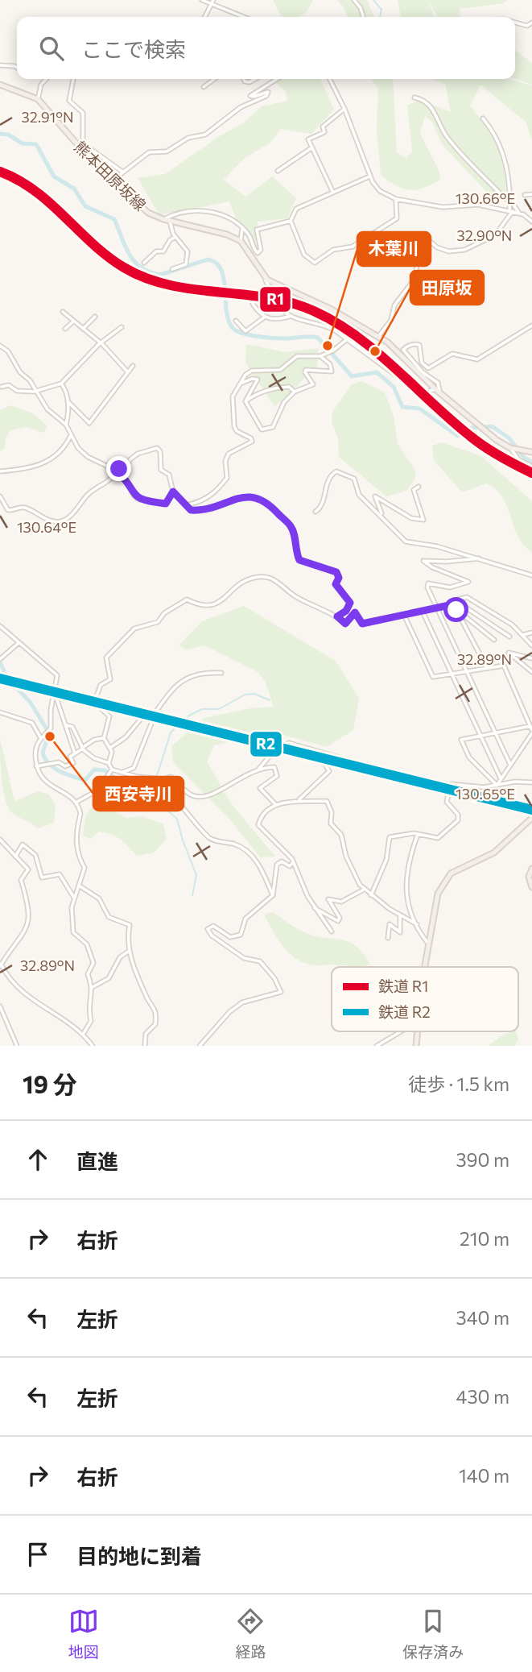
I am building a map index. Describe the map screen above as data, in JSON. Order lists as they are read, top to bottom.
{
  "streets": {
    "main road": ["熊本田原坂線"]
  },
  "places": ["木葉川", "田原坂", "西安寺川"],
  "lines": ["rail line R1", "rail line R2"],
  "legend": ["鉄道 R1", "鉄道 R2"],
  "page": {
    "search": "ここで検索",
    "heading": ["19 分", "徒歩 · 1.5 km"],
    "list": [
      ["直進", "390 m"],
      ["右折", "210 m"],
      ["左折", "340 m"],
      ["左折", "430 m"],
      ["右折", "140 m"],
      "目的地に到着"
    ],
    "nav": ["地図", "経路", "保存済み"]
  },
  "coordinates": [
    "32.91°N",
    "130.66°E",
    "32.90°N",
    "130.64°E",
    "32.89°N",
    "130.65°E"
  ]
}
